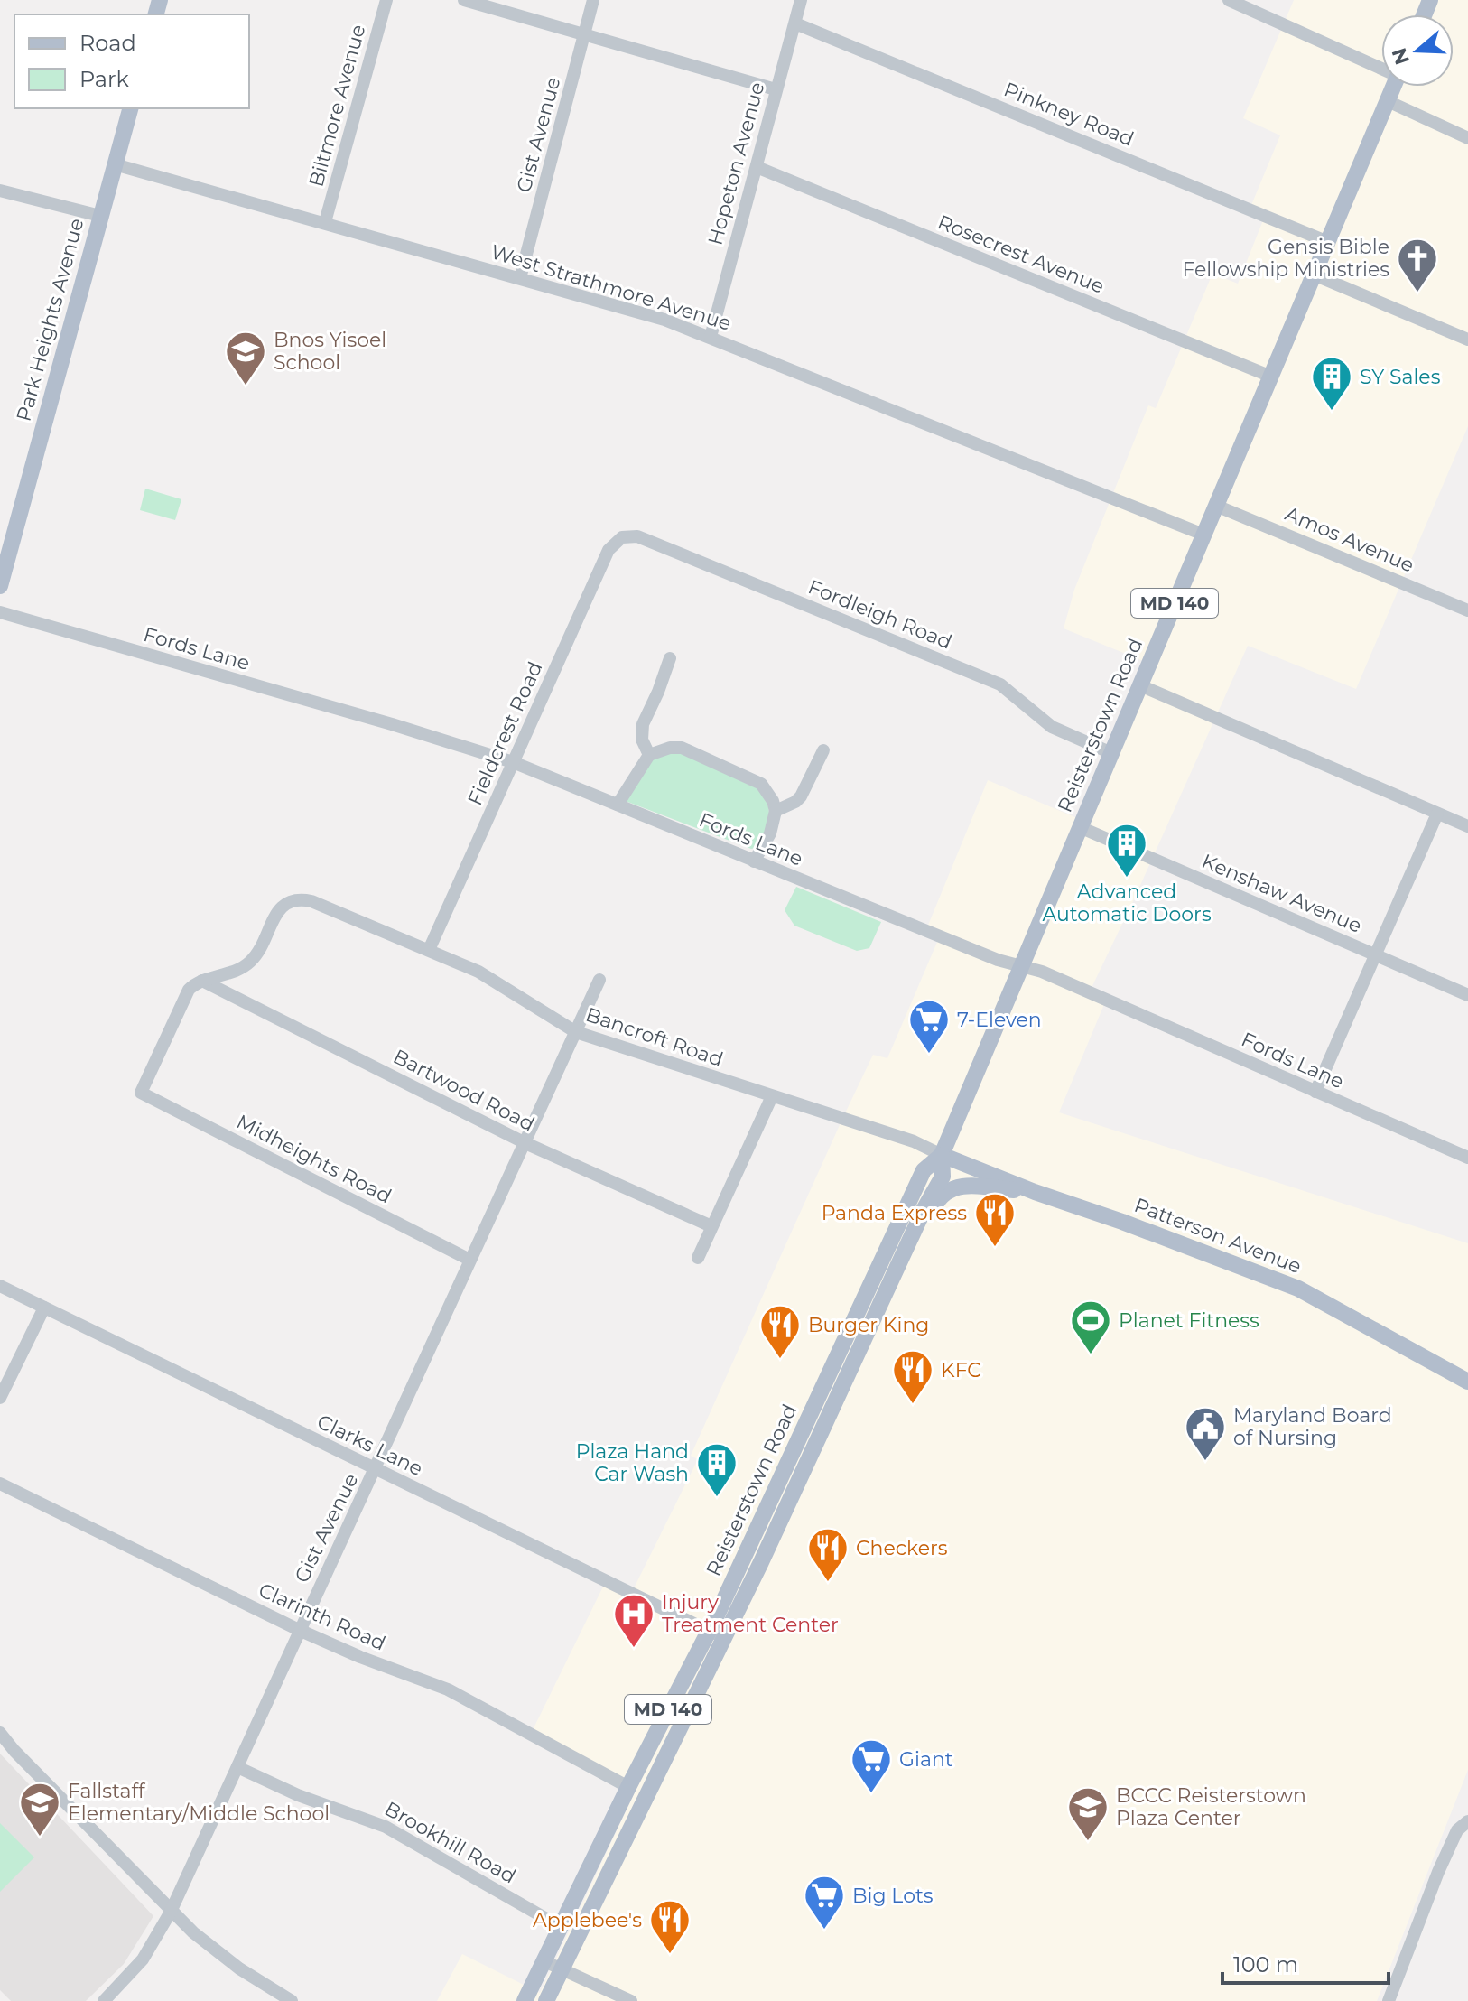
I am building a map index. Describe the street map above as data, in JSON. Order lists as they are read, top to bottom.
{
  "streets": {
    "main road": [
      "Park Heights Avenue",
      "MD 140",
      "Reisterstown Road",
      "Patterson Avenue"
    ],
    "street": [
      "Biltmore Avenue",
      "Pinkney Road",
      "Gist Avenue",
      "Hopeton Avenue",
      "Rosecrest Avenue",
      "West Strathmore Avenue",
      "Amos Avenue",
      "Fordleigh Road",
      "Fords Lane",
      "Fieldcrest Road",
      "Kenshaw Avenue",
      "Bancroft Road",
      "Bartwood Road",
      "Midheights Road",
      "Clarks Lane",
      "Clarinth Road",
      "Brookhill Road"
    ]
  },
  "crossings": [
    ["Biltmore Avenue", "West Strathmore Avenue"],
    ["Pinkney Road", "Hopeton Avenue"],
    ["Pinkney Road", "Reisterstown Road"],
    ["Gist Avenue", "West Strathmore Avenue"],
    ["Gist Avenue", "Bancroft Road"],
    ["Gist Avenue", "Bartwood Road"],
    ["Gist Avenue", "Midheights Road"],
    ["Gist Avenue", "Clarks Lane"],
    ["Gist Avenue", "Clarinth Road"],
    ["Gist Avenue", "Brookhill Road"],
    ["Hopeton Avenue", "Rosecrest Avenue"],
    ["Hopeton Avenue", "West Strathmore Avenue"],
    ["Rosecrest Avenue", "Reisterstown Road"],
    ["West Strathmore Avenue", "Park Heights Avenue"],
    ["West Strathmore Avenue", "Reisterstown Road"],
    ["Amos Avenue", "Reisterstown Road"],
    ["Fordleigh Road", "Reisterstown Road"],
    ["Fordleigh Road", "Fieldcrest Road"],
    ["Fords Lane", "Reisterstown Road"],
    ["Fords Lane", "Fieldcrest Road"],
    ["Reisterstown Road", "Kenshaw Avenue"],
    ["Reisterstown Road", "Bancroft Road"],
    ["Reisterstown Road", "Patterson Avenue"],
    ["Reisterstown Road", "Clarks Lane"],
    ["Reisterstown Road", "Clarinth Road"],
    ["Reisterstown Road", "Brookhill Road"],
    ["Fieldcrest Road", "Bancroft Road"],
    ["Bancroft Road", "Bartwood Road"],
    ["Bancroft Road", "Midheights Road"],
    ["Bancroft Road", "Patterson Avenue"],
    ["Bartwood Road", "Midheights Road"]
  ],
  "places": {
    "church": ["Gensis Bible Fellowship Ministries"],
    "school or university": ["Bnos Yisoel School", "Fallstaff Elementary/Middle School", "BCCC Reisterstown Plaza Center"],
    "building": ["SY Sales", "Advanced Automatic Doors", "Plaza Hand Car Wash"],
    "supermarket": ["7-Eleven", "Giant", "Big Lots"],
    "restaurant": [
      "Panda Express",
      "Burger King",
      "KFC",
      "Checkers",
      "Applebee's"
    ],
    "sports": ["Planet Fitness"],
    "public building": ["Maryland Board of Nursing"],
    "hospital": ["Injury Treatment Center"]
  },
  "legend": ["Road", "Park"],
  "scale_bar": "100 m",
  "north": "left"
}
